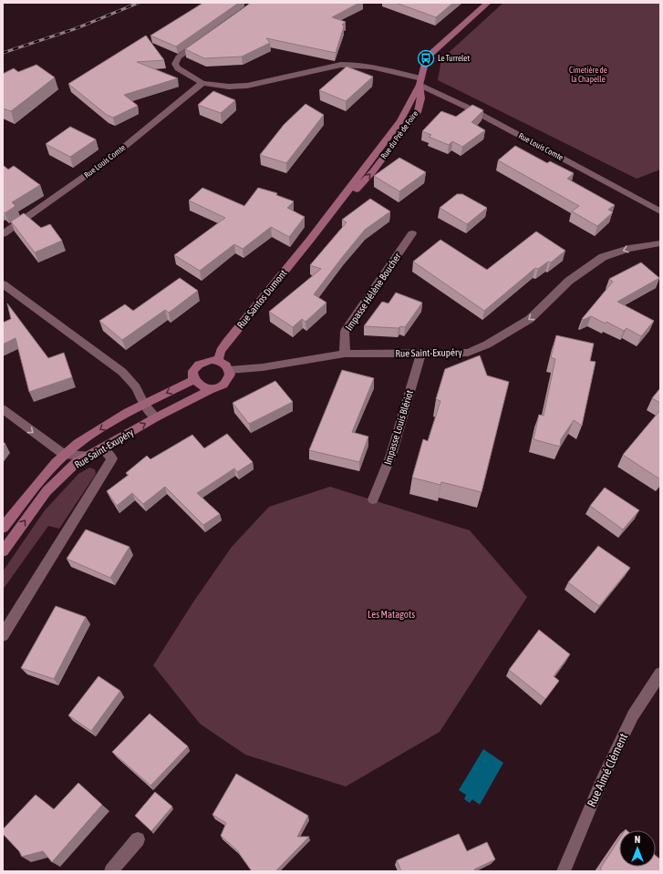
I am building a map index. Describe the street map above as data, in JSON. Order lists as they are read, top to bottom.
{
  "streets": {
    "main road": ["Rue du Pré de Foire", "Rue Santos Dumont", "Rue Saint-Exupéry"],
    "street": [
      "Rue Louis Comte",
      "Impasse Hélène Boucher",
      "Impasse Louis Blériot",
      "Rue Aimé Clément"
    ]
  },
  "crossings": [
    ["Rue du Pré de Foire", "Rue Louis Comte"],
    ["Rue du Pré de Foire", "Rue Santos Dumont"],
    ["Impasse Hélène Boucher", "Rue Saint-Exupéry"],
    ["Rue Santos Dumont", "Rue Saint-Exupéry"],
    ["Rue Saint-Exupéry", "Impasse Louis Blériot"]
  ],
  "parks": ["Cimetière de la Chapelle", "Les Matagots"],
  "places": {
    "bus stop": ["Le Turrelet"]
  },
  "north": "top"
}
